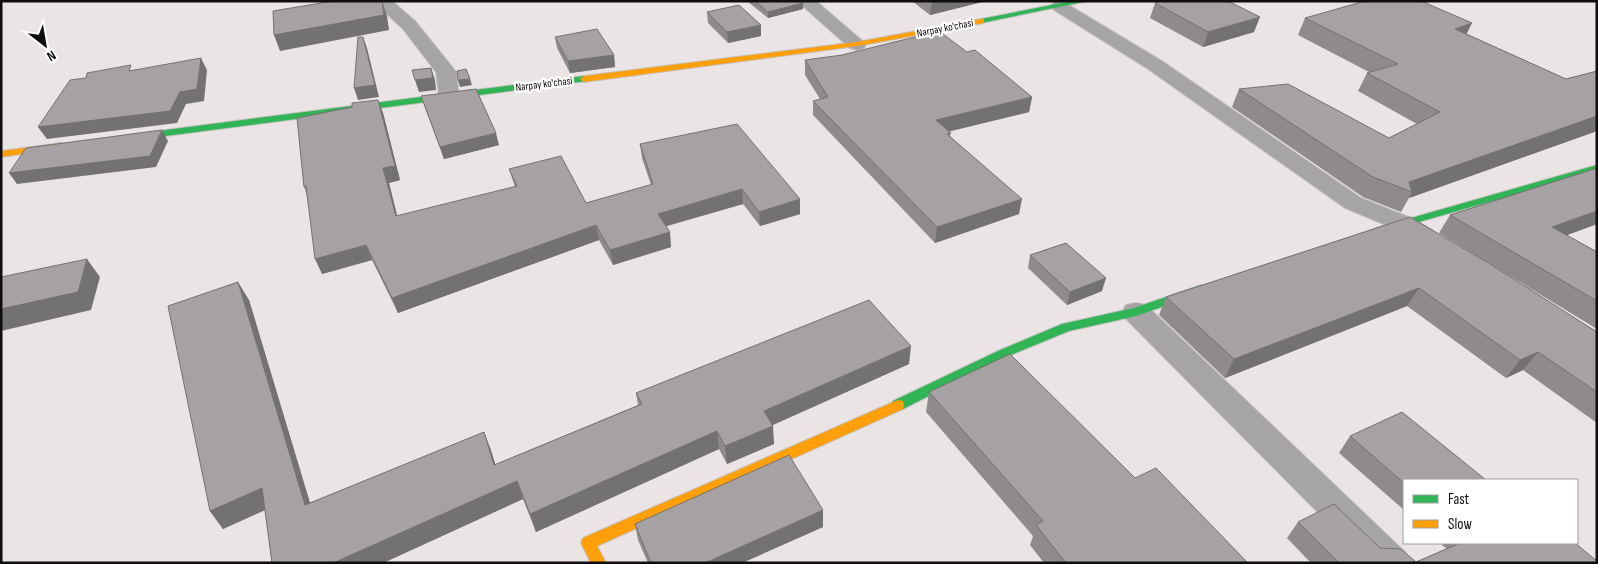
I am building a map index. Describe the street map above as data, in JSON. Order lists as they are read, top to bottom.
{
  "streets": {
    "main road": ["Narpay ko'chasi"]
  },
  "legend": ["Fast", "Slow"],
  "north": "bottom right"
}
